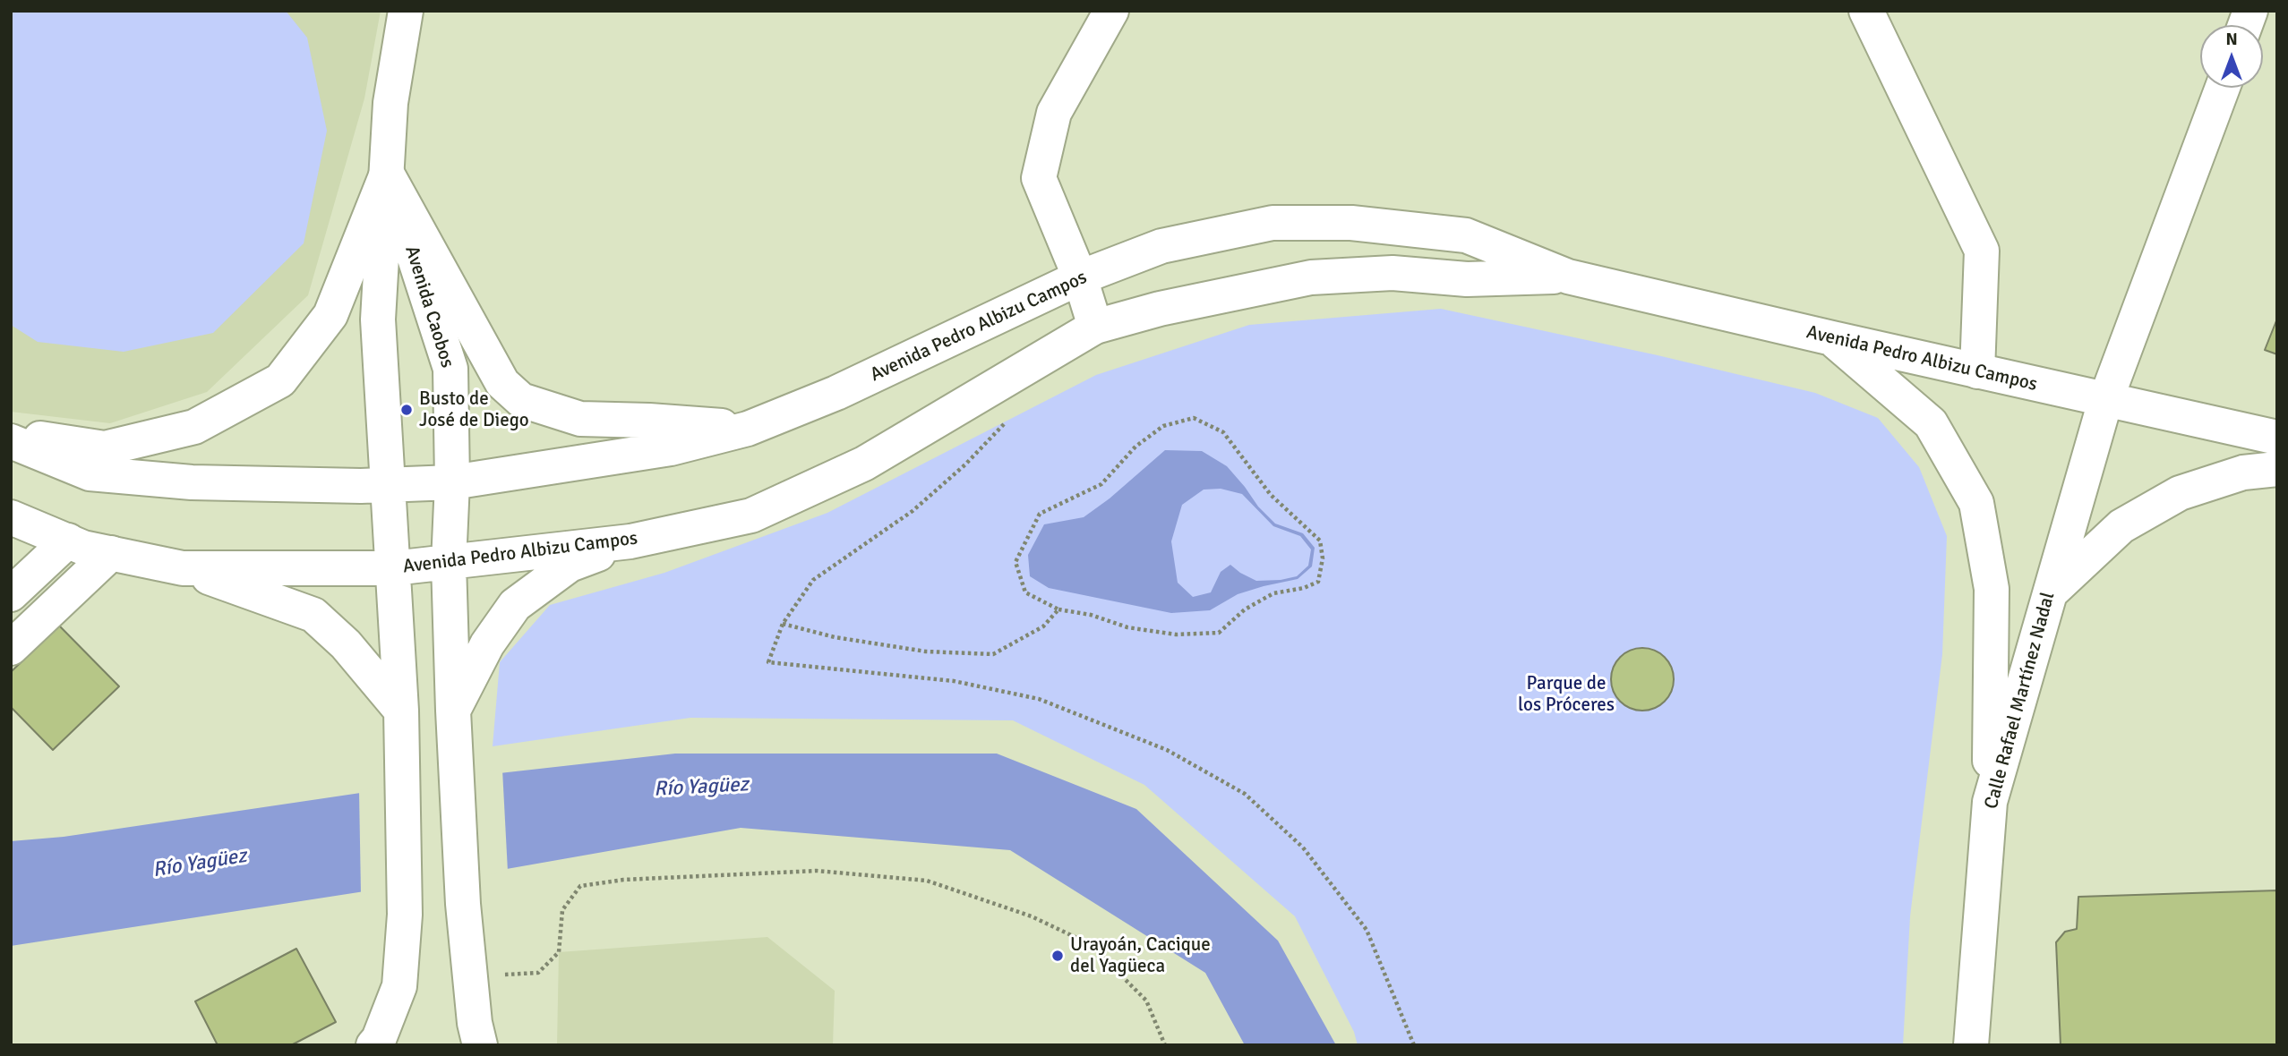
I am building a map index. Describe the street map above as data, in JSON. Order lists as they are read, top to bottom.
{
  "streets": {
    "main road": ["Avenida Caobos", "Avenida Pedro Albizu Campos", "Calle Rafael Martínez Nadal"]
  },
  "crossings": [
    ["Avenida Caobos", "Avenida Pedro Albizu Campos"],
    ["Avenida Pedro Albizu Campos", "Calle Rafael Martínez Nadal"]
  ],
  "water": ["Río Yagüez"],
  "parks": ["Parque de los Próceres"],
  "places": ["Busto de José de Diego", "Urayoán, Cacique del Yagüeca"],
  "north": "top"
}
